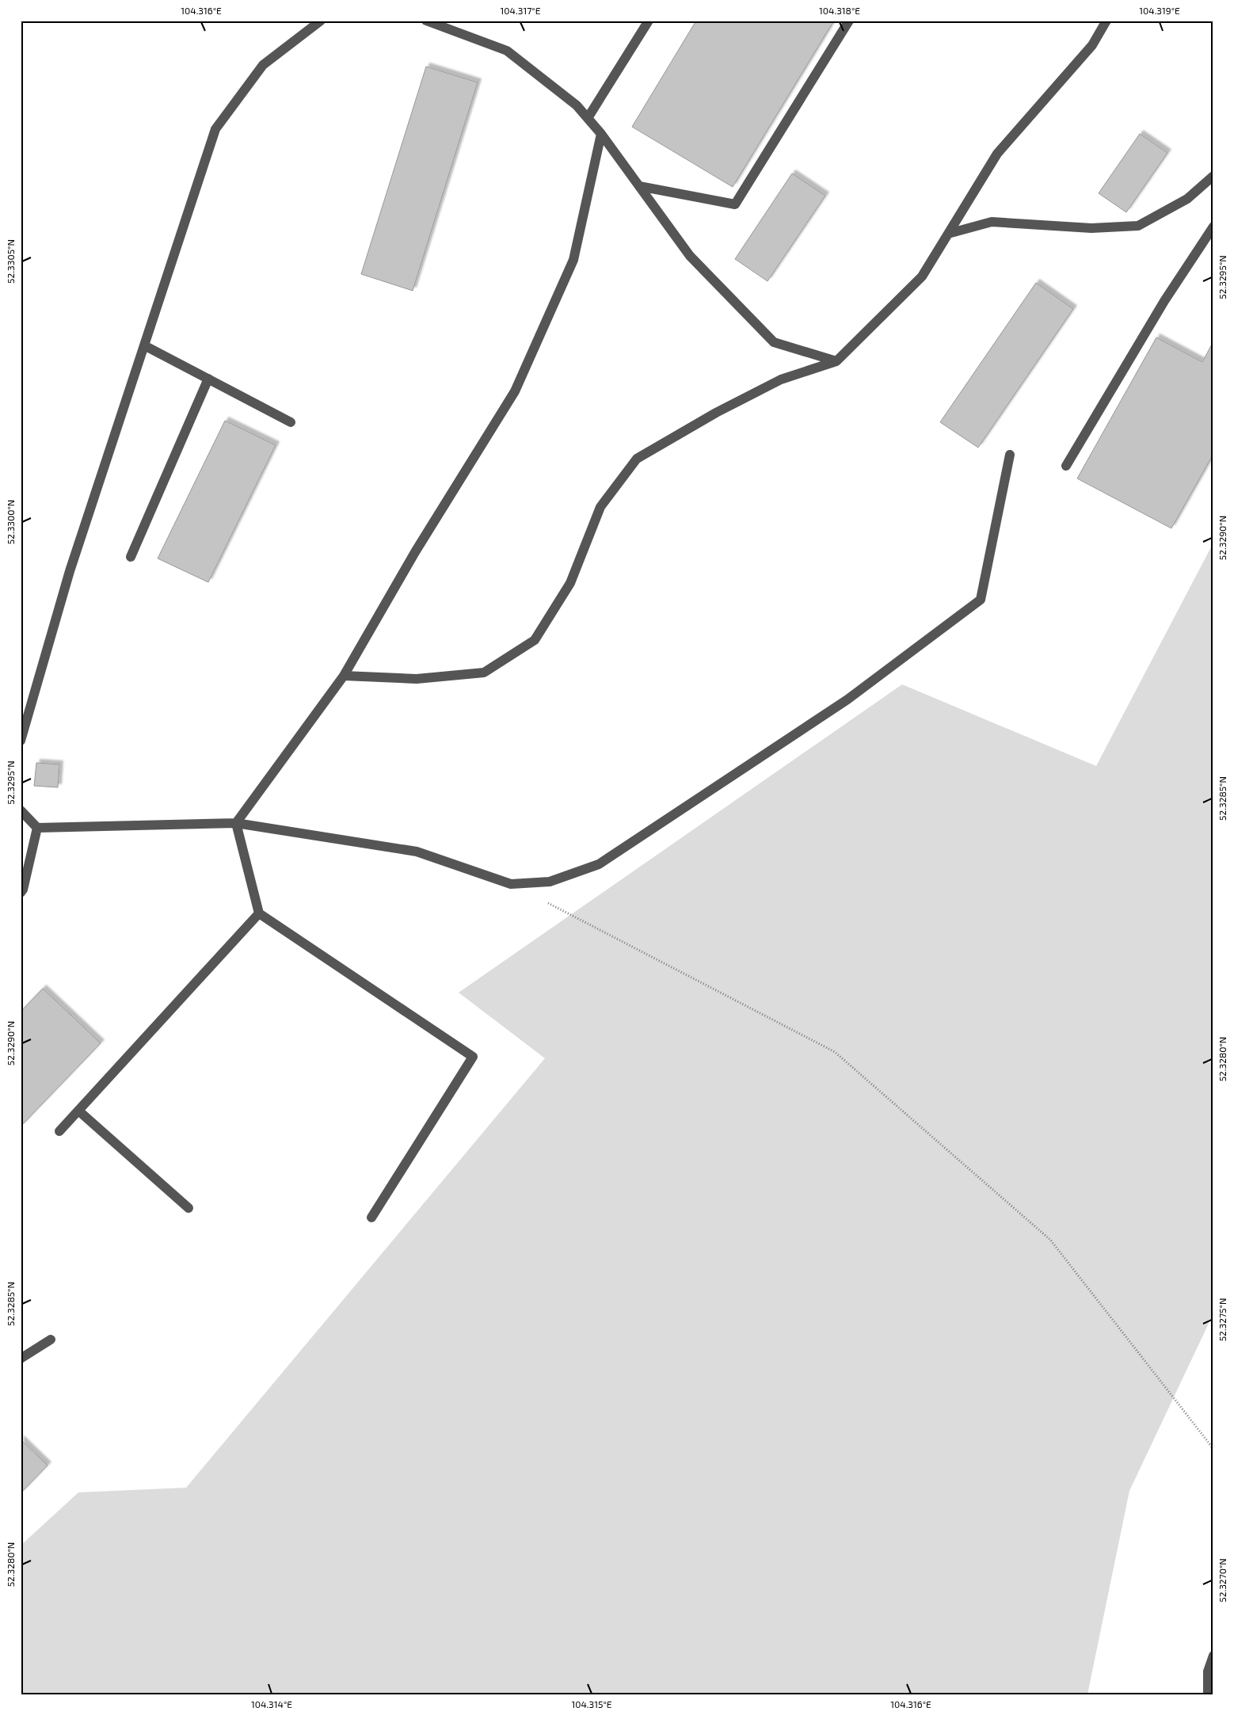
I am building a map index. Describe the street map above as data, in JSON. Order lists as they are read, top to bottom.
{
  "coordinates": [
    "104.316°E",
    "104.317°E",
    "104.318°E",
    "104.319°E",
    "52.3305°N",
    "52.3295°N",
    "52.3300°N",
    "52.3290°N",
    "52.3285°N",
    "52.3280°N",
    "52.3275°N",
    "52.3270°N",
    "104.314°E",
    "104.315°E"
  ]
}
